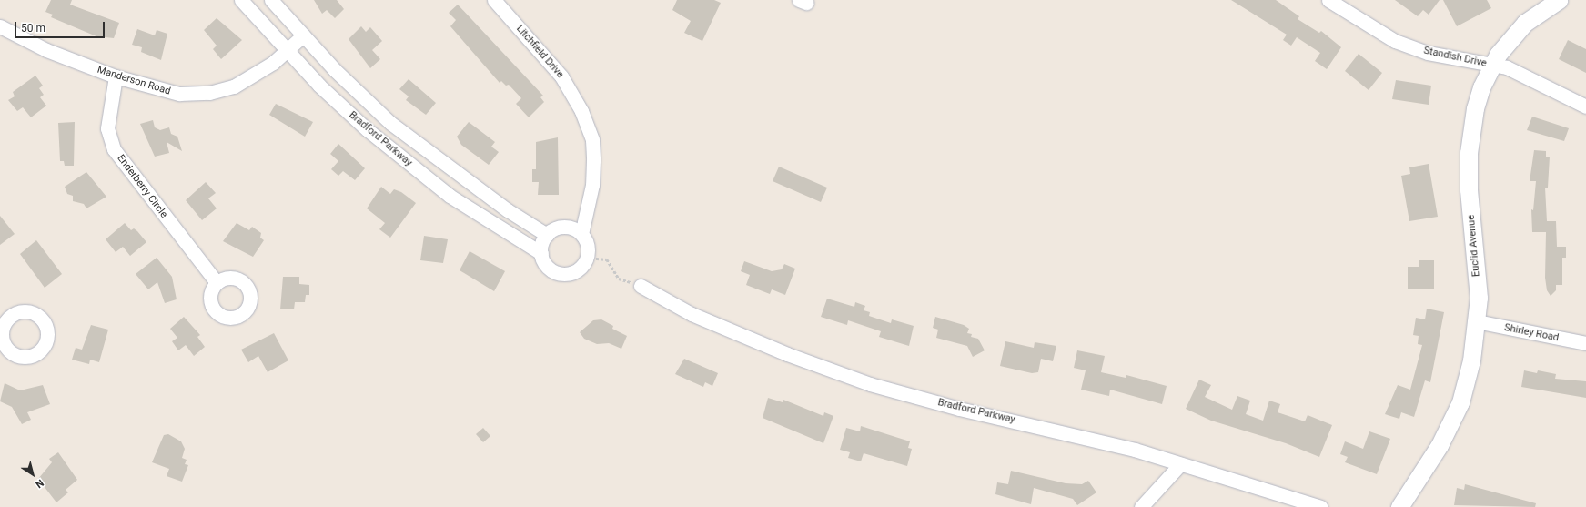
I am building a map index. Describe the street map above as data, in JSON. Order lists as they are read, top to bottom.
{
  "streets": {
    "street": [
      "Litchfield Drive",
      "Standish Drive",
      "Manderson Road",
      "Bradford Parkway",
      "Enderberry Circle",
      "Euclid Avenue",
      "Shirley Road"
    ]
  },
  "crossings": [
    ["Litchfield Drive", "Bradford Parkway"],
    ["Standish Drive", "Euclid Avenue"],
    ["Manderson Road", "Bradford Parkway"],
    ["Manderson Road", "Enderberry Circle"],
    ["Euclid Avenue", "Shirley Road"]
  ],
  "scale_bar": "50 m",
  "north": "bottom right"
}
